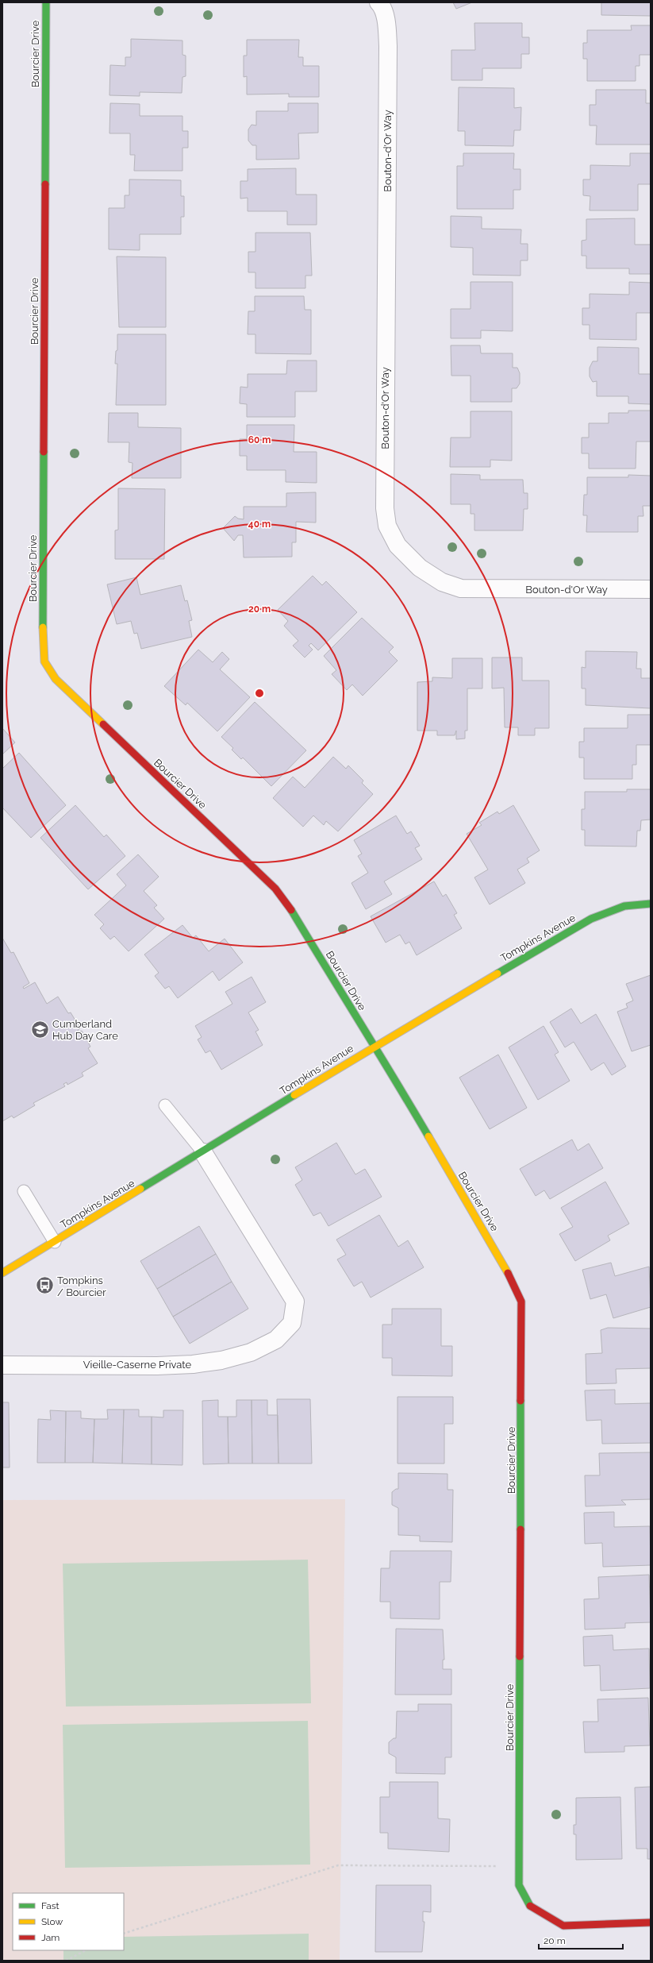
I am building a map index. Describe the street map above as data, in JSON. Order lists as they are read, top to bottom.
{
  "streets": {
    "street": [
      "Bourcier Drive",
      "Bouton-d'Or Way",
      "Tompkins Avenue",
      "Vieille-Caserne Private"
    ]
  },
  "crossings": [
    ["Bourcier Drive", "Tompkins Avenue"],
    ["Tompkins Avenue", "Vieille-Caserne Private"]
  ],
  "places": {
    "school or university": ["Cumberland Hub Day Care"],
    "bus stop": ["Tompkins / Bourcier"]
  },
  "legend": ["Fast", "Slow", "Jam"],
  "scale_bar": "20 m",
  "rings": ["60 m", "40 m", "20 m"]
}
